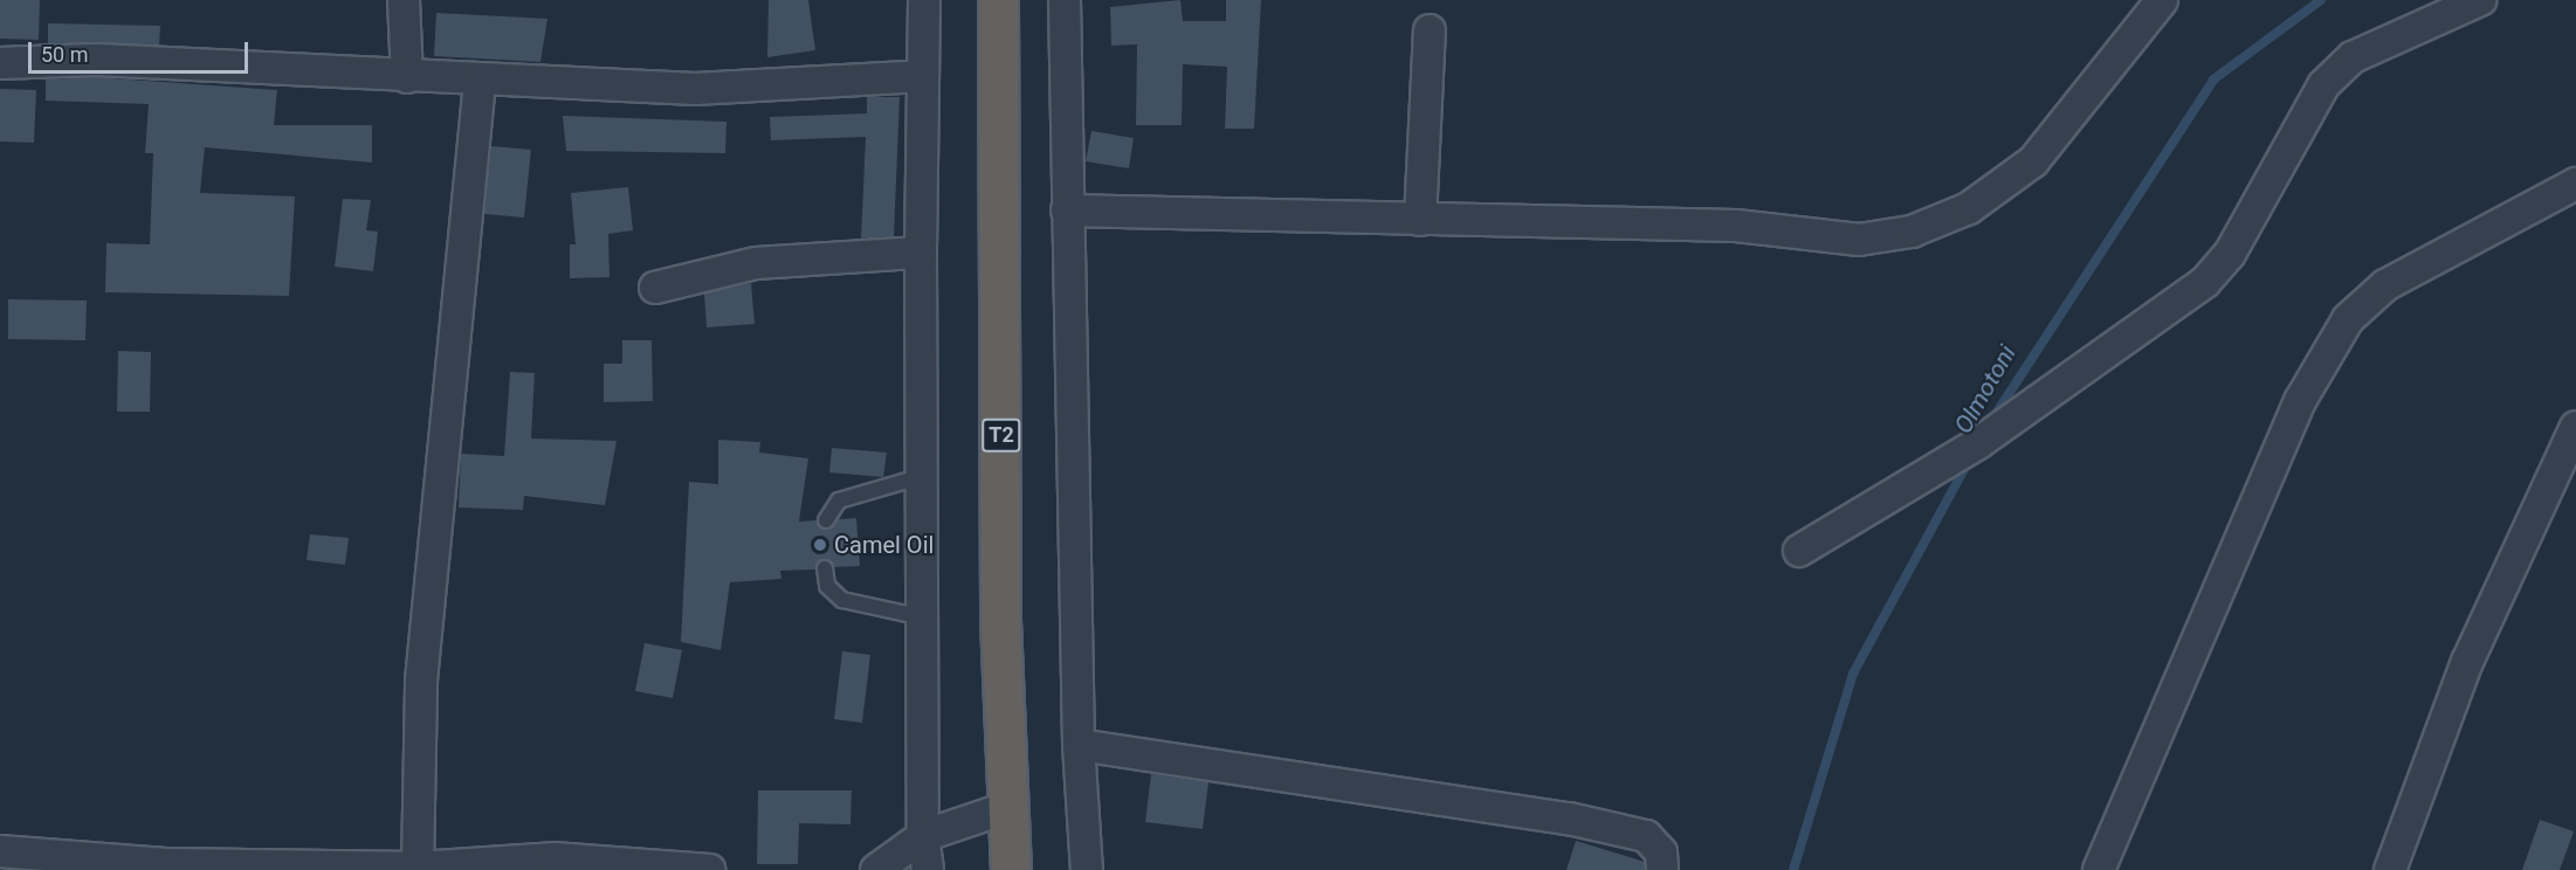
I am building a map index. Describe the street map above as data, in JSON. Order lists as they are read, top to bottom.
{
  "streets": {
    "highway": ["T2"]
  },
  "water": ["Olmotoni"],
  "places": ["Camel Oil"],
  "scale_bar": "50 m"
}
